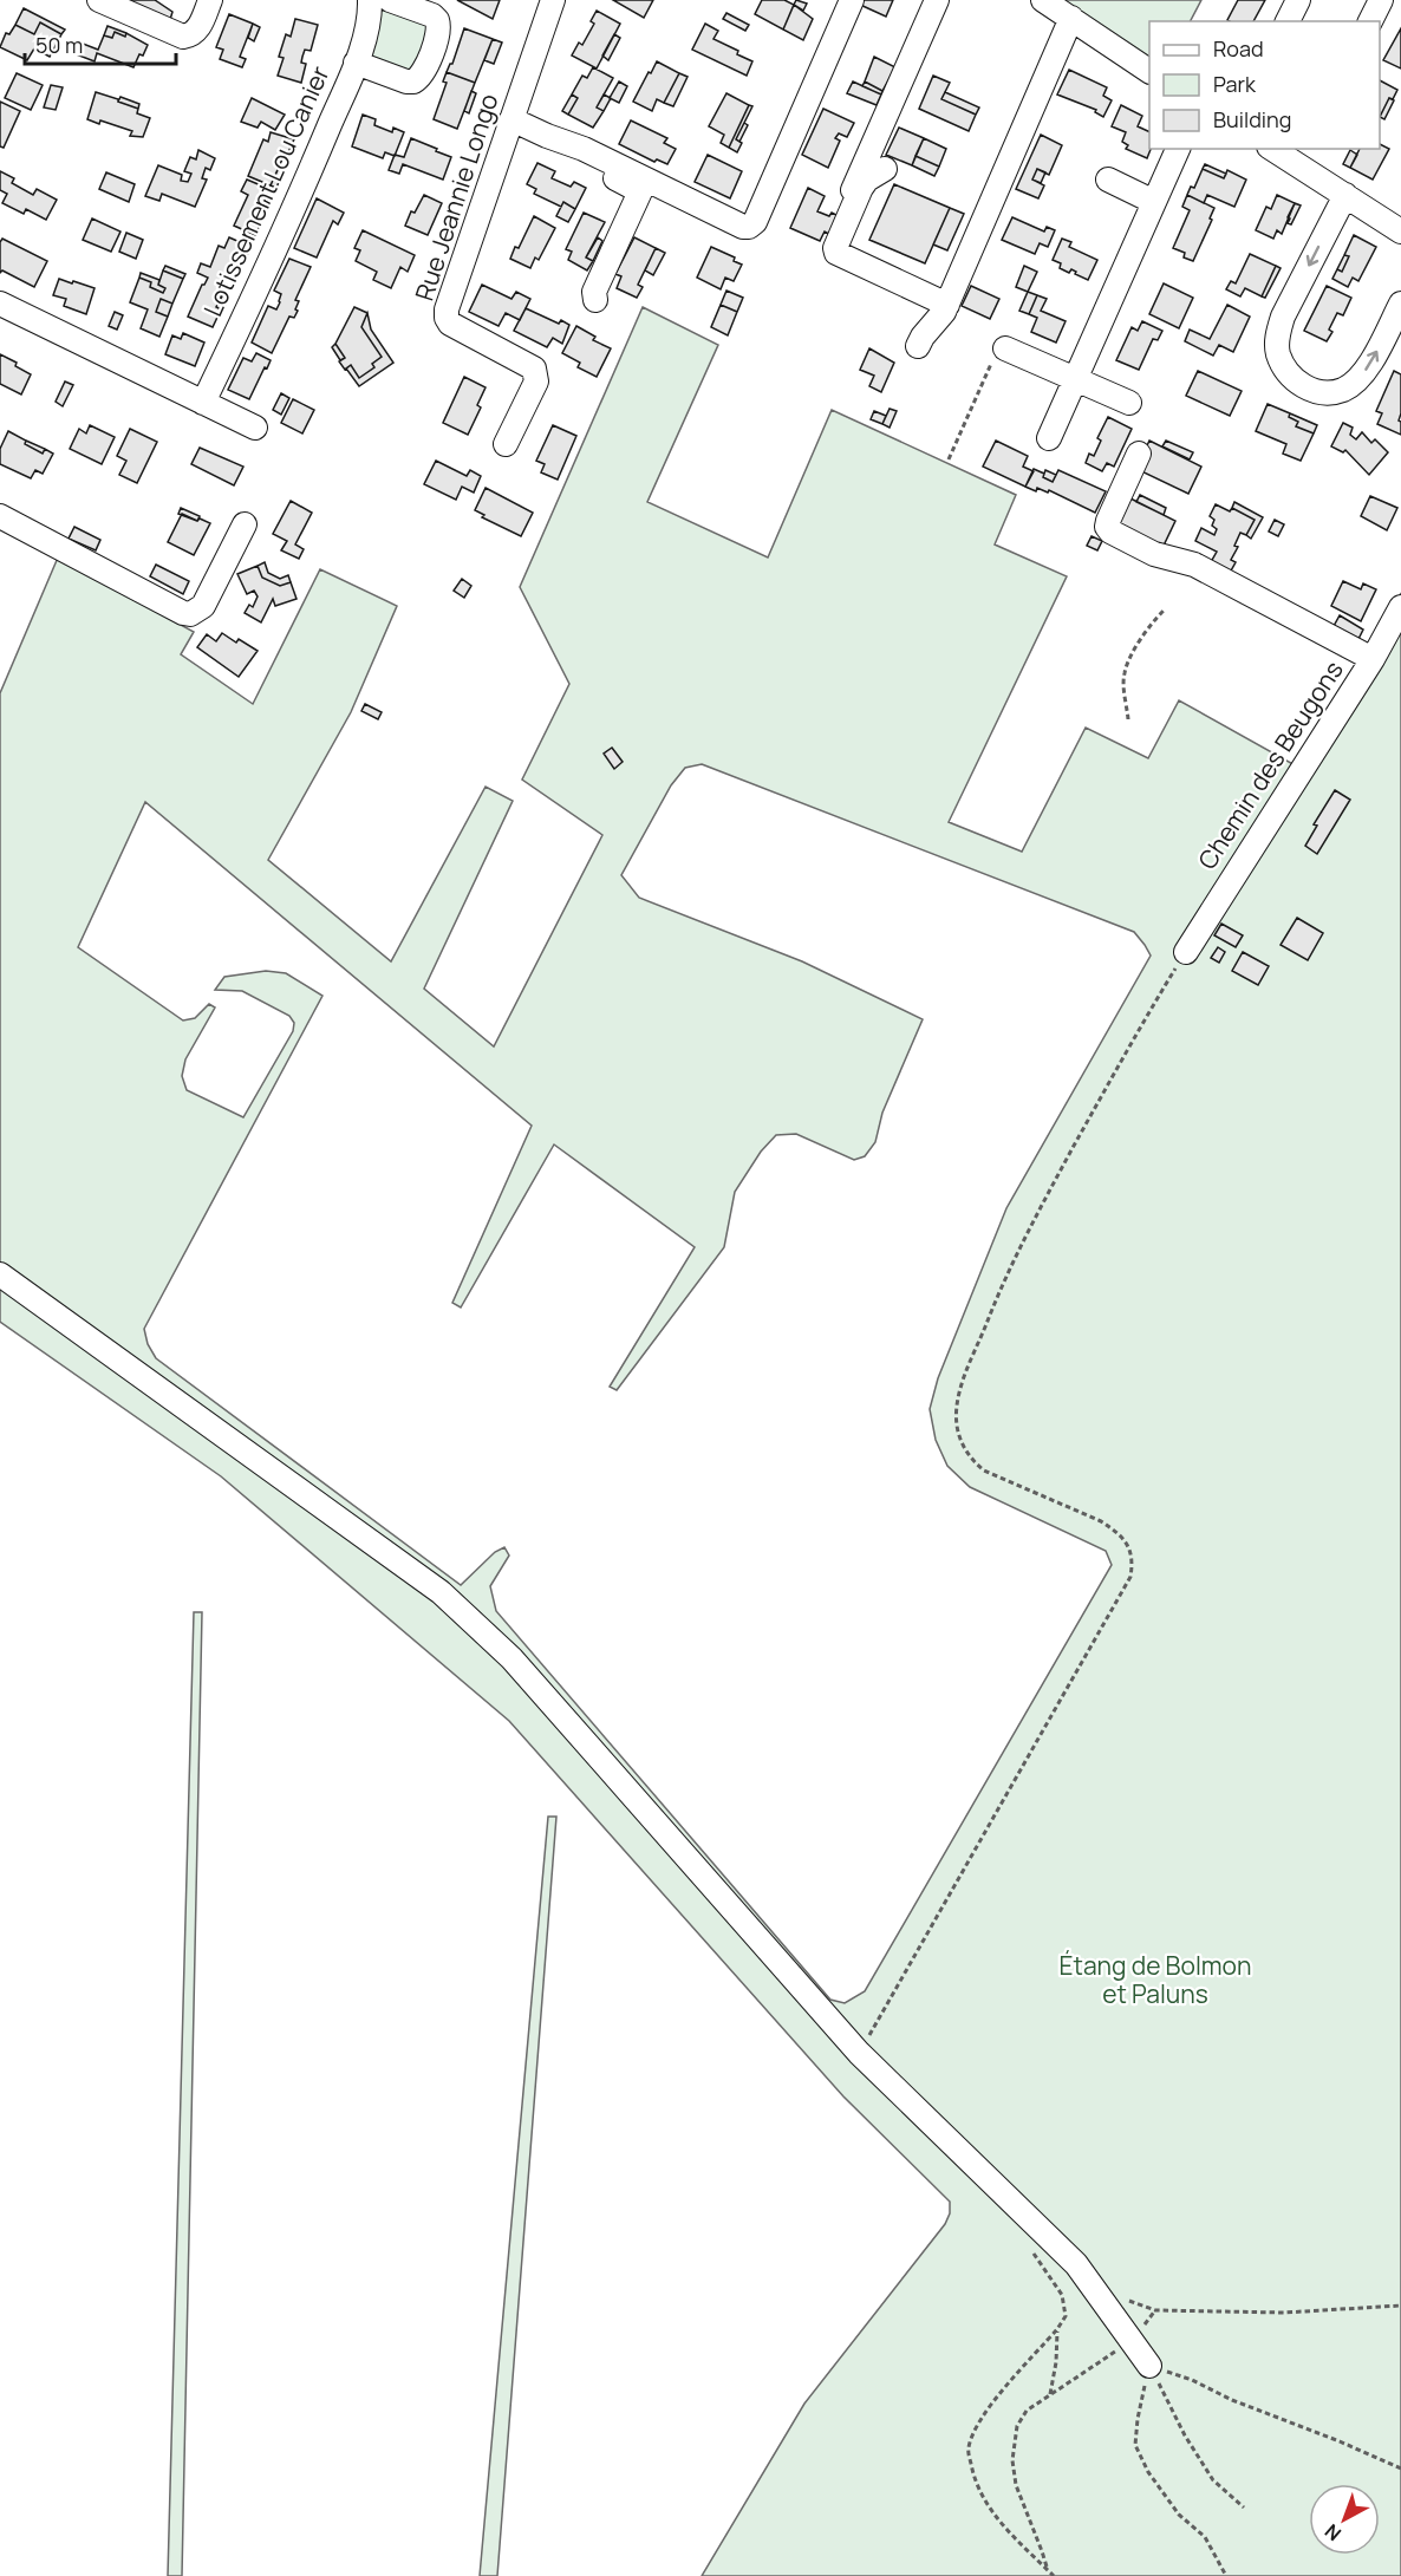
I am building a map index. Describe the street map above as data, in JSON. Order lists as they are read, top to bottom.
{
  "streets": {
    "street": ["Lotissement Lou Canier", "Rue Jeannie Longo", "Chemin des Beugons"]
  },
  "parks": ["Étang de Bolmon et Paluns"],
  "legend": ["Road", "Park", "Building"],
  "scale_bar": "50 m",
  "north": "bottom left"
}
